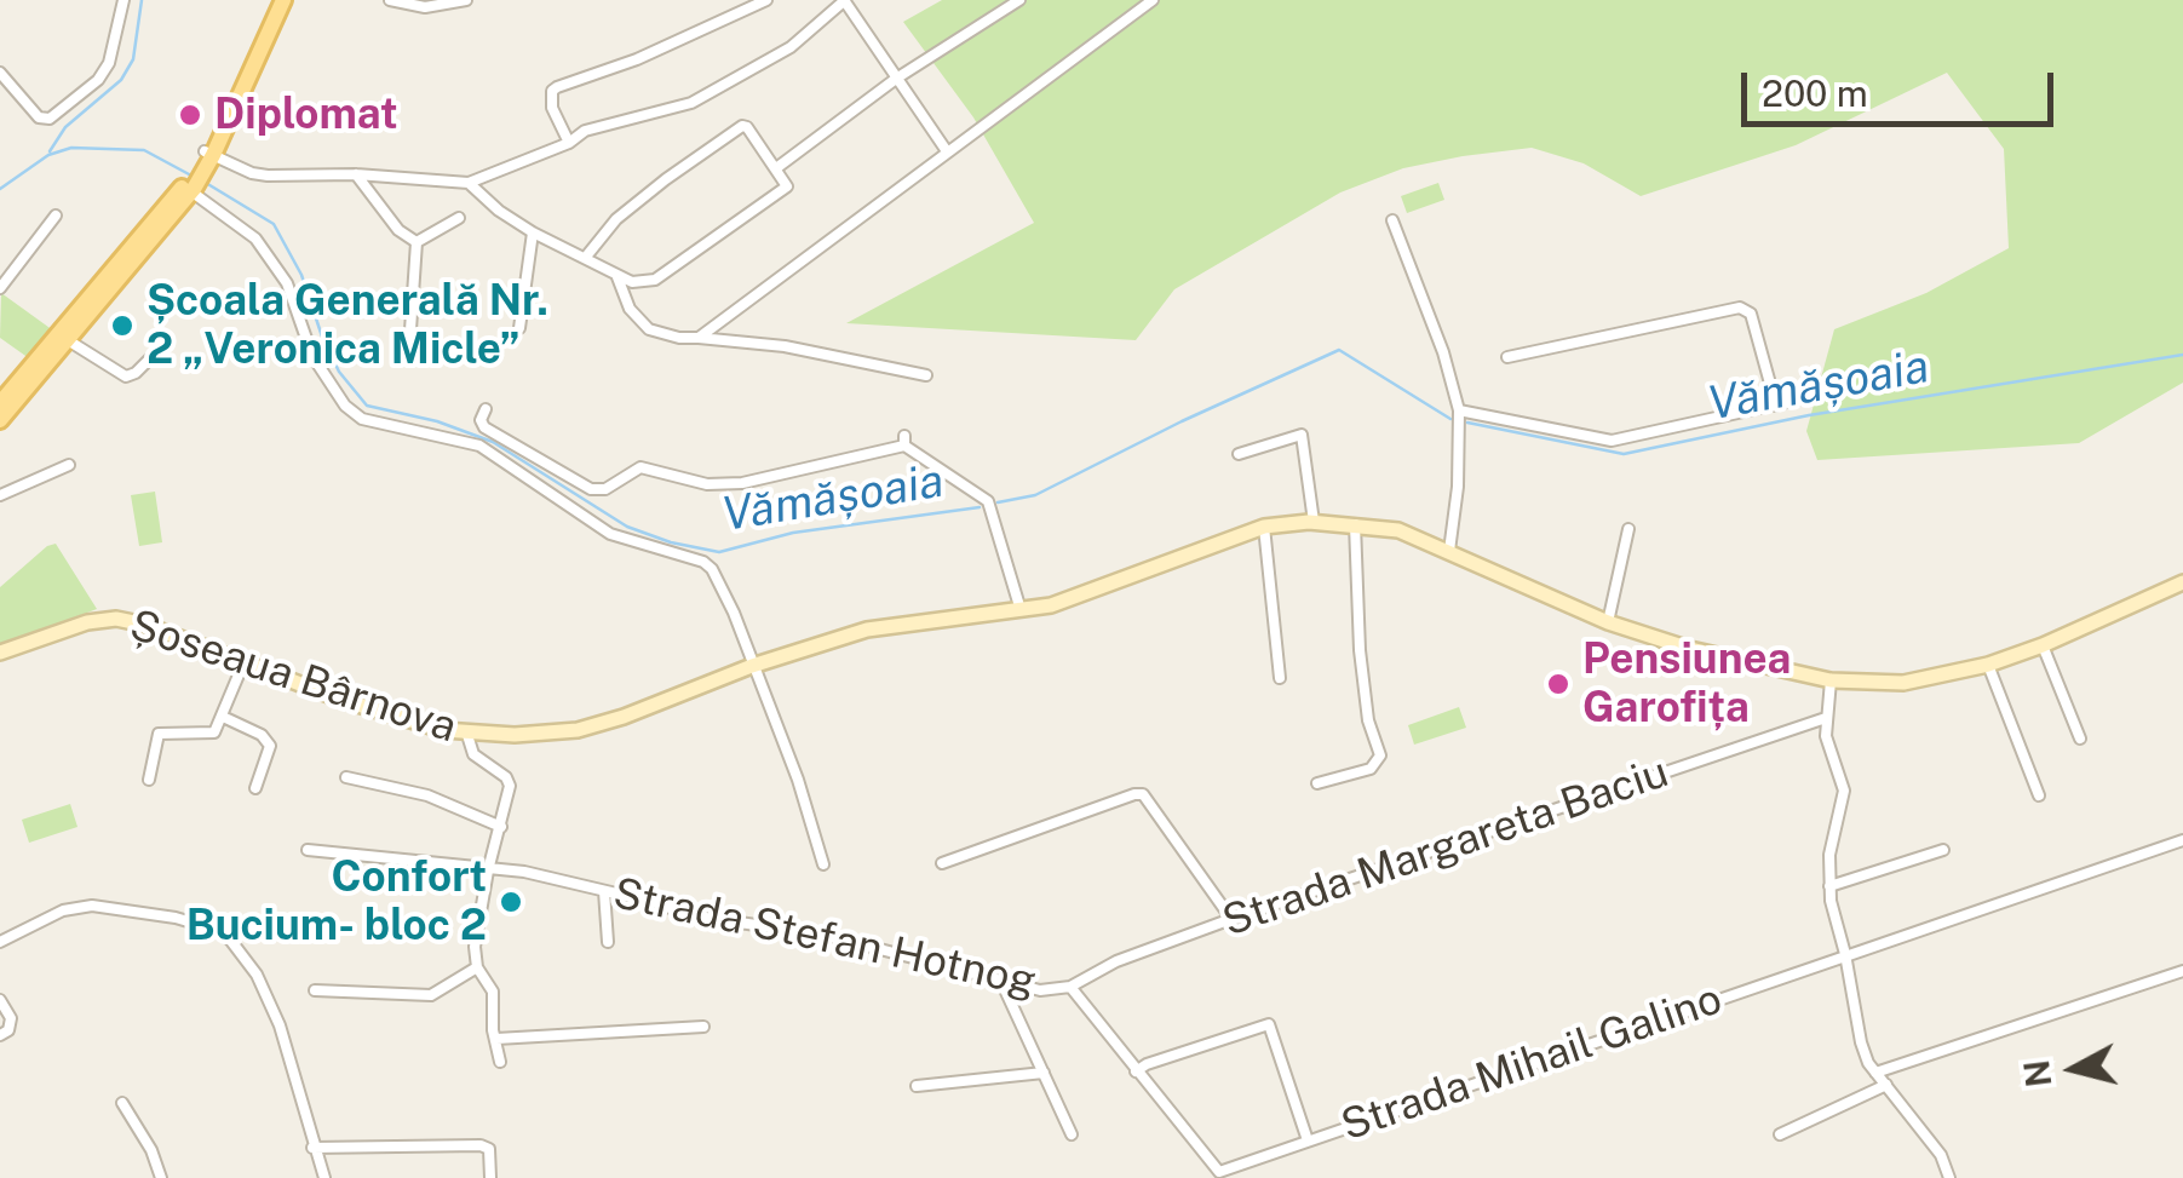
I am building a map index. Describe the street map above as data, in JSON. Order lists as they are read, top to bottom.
{
  "streets": {
    "main road": ["Șoseaua Bârnova"],
    "street": ["Strada Margareta Baciu", "Strada Stefan Hotnog", "Strada Mihail Galino"]
  },
  "crossings": [
    ["Strada Margareta Baciu", "Strada Stefan Hotnog"],
    ["Strada Stefan Hotnog", "Strada Mihail Galino"]
  ],
  "water": ["Vămășoaia"],
  "places": [
    "Diplomat",
    "Școala Generală Nr. 2 „Veronica Micle”",
    "Pensiunea Garofița",
    "Confort Bucium- bloc 2"
  ],
  "scale_bar": "200 m",
  "north": "left"
}
